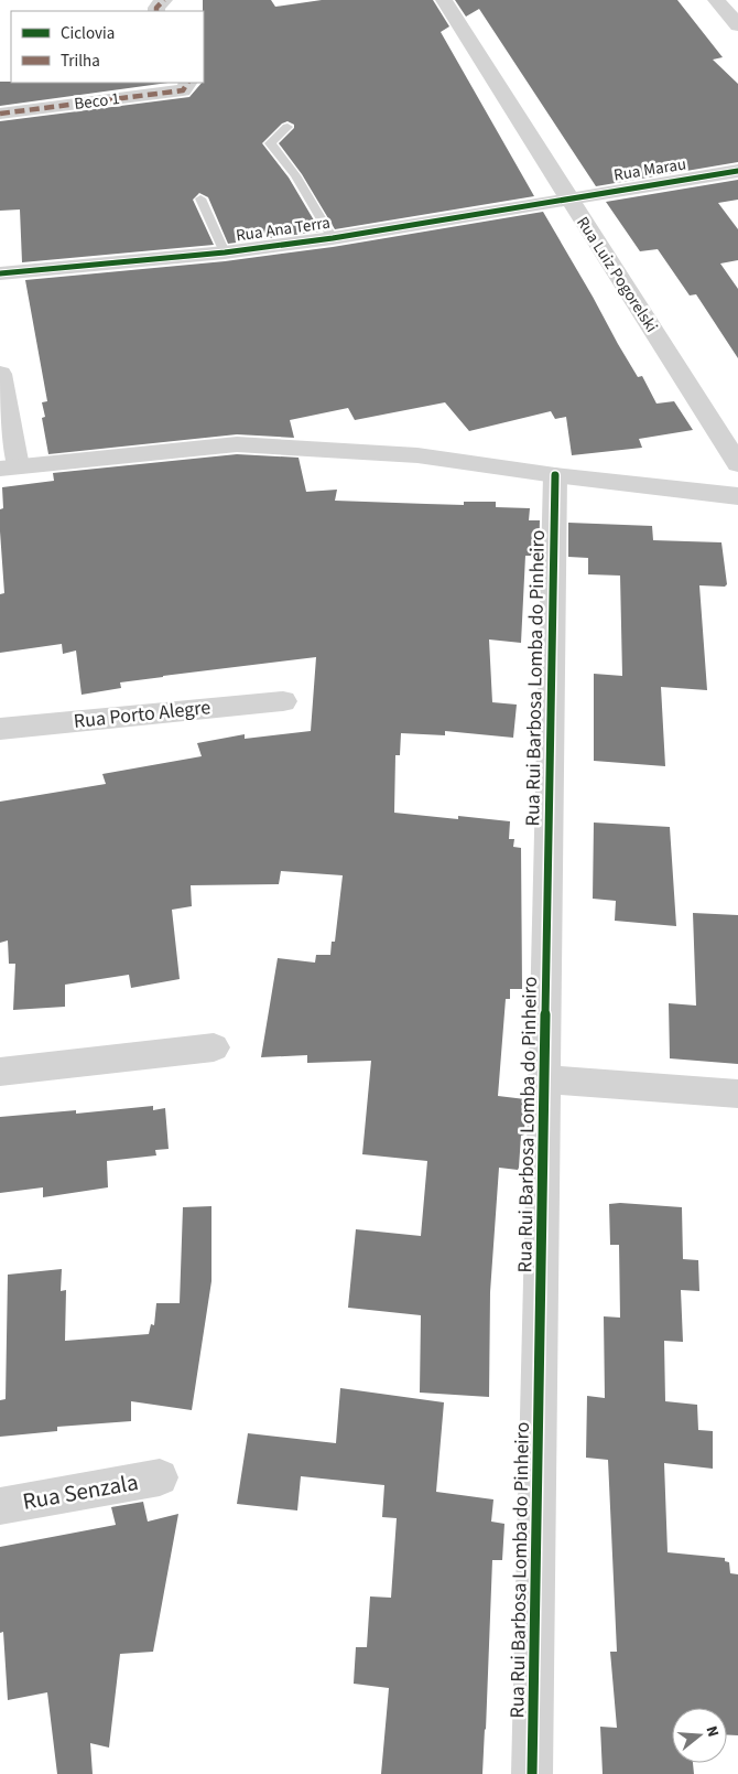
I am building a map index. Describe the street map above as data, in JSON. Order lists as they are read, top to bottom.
{
  "streets": {
    "street": [
      "Beco 1",
      "Rua Marau",
      "Rua Ana Terra",
      "Rua Luiz Pogorelski",
      "Rua Rui Barbosa Lomba do Pinheiro",
      "Rua Porto Alegre",
      "Rua Senzala"
    ]
  },
  "crossings": [
    ["Rua Marau", "Rua Ana Terra"],
    ["Rua Marau", "Rua Luiz Pogorelski"],
    ["Rua Ana Terra", "Rua Luiz Pogorelski"]
  ],
  "legend": ["Ciclovia", "Trilha"],
  "north": "right"
}
